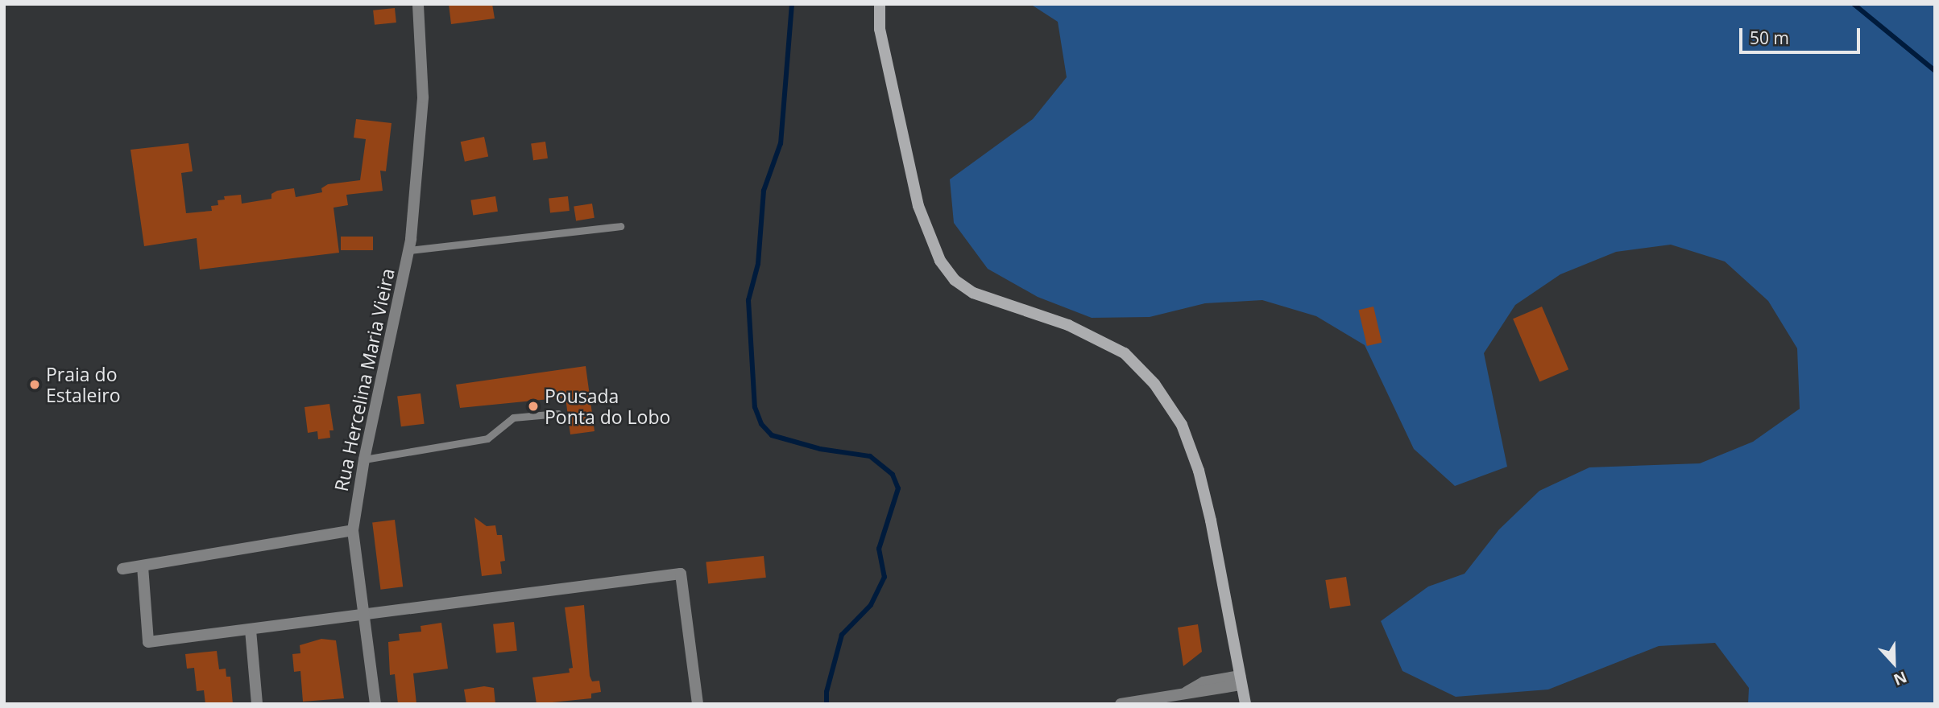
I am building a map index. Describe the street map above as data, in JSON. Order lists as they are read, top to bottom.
{
  "streets": {
    "street": ["Rua Hercelina Maria Vieira"]
  },
  "places": ["Praia do Estaleiro", "Pousada Ponta do Lobo"],
  "scale_bar": "50 m",
  "north": "bottom"
}
